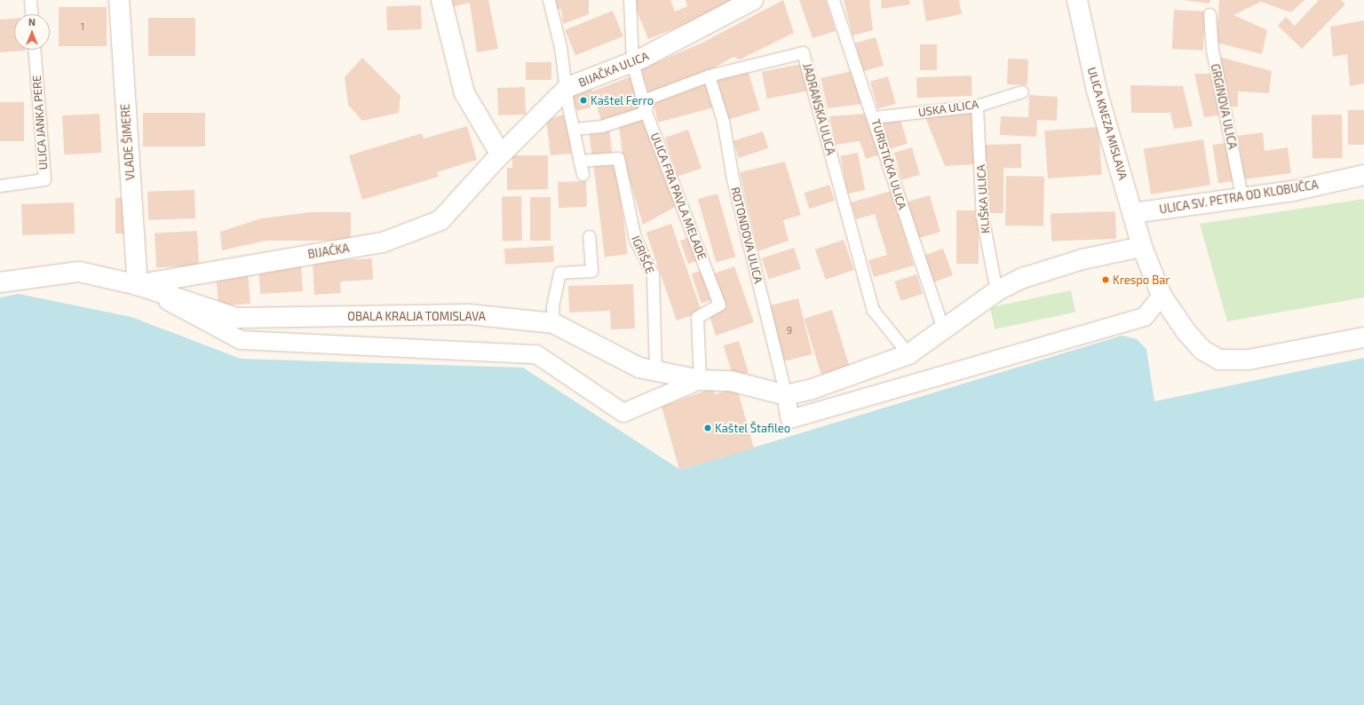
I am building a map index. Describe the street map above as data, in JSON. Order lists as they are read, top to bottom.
{
  "streets": {
    "street": [
      "BIJAČKA ULICA",
      "ULICA KNEZA MISLAVA",
      "VLADE ŠIMERE",
      "ULICA SV. PETRA OD KLOBUČCA",
      "BIJAĆKA",
      "OBALA KRALJA TOMISLAVA"
    ],
    "lane": [
      "GRGINOVA ULICA",
      "USKA ULICA",
      "JADRANSKA ULICA",
      "ULICA JANKA PERE",
      "TURISTIČKA ULICA",
      "ULICA FRA PAVLA MELADE",
      "KLIŠKA ULICA",
      "ROTONDOVA ULICA",
      "IGRIŠĆE"
    ]
  },
  "crossings": [
    ["BIJAČKA ULICA", "ULICA FRA PAVLA MELADE"],
    ["BIJAČKA ULICA", "BIJAĆKA"],
    ["GRGINOVA ULICA", "ULICA SV. PETRA OD KLOBUČCA"],
    ["USKA ULICA", "TURISTIČKA ULICA"],
    ["USKA ULICA", "KLIŠKA ULICA"],
    ["JADRANSKA ULICA", "ULICA FRA PAVLA MELADE"],
    ["JADRANSKA ULICA", "ROTONDOVA ULICA"],
    ["JADRANSKA ULICA", "OBALA KRALJA TOMISLAVA"],
    ["ULICA KNEZA MISLAVA", "ULICA SV. PETRA OD KLOBUČCA"],
    ["ULICA KNEZA MISLAVA", "OBALA KRALJA TOMISLAVA"],
    ["VLADE ŠIMERE", "BIJAĆKA"],
    ["VLADE ŠIMERE", "OBALA KRALJA TOMISLAVA"],
    ["TURISTIČKA ULICA", "OBALA KRALJA TOMISLAVA"],
    ["ULICA FRA PAVLA MELADE", "OBALA KRALJA TOMISLAVA"],
    ["KLIŠKA ULICA", "OBALA KRALJA TOMISLAVA"],
    ["ROTONDOVA ULICA", "OBALA KRALJA TOMISLAVA"],
    ["BIJAĆKA", "OBALA KRALJA TOMISLAVA"],
    ["IGRIŠĆE", "OBALA KRALJA TOMISLAVA"]
  ],
  "places": ["Kaštel Ferro", "Krespo Bar", "Kaštel Štafileo"],
  "house_numbers": ["1", "9"],
  "north": "top"
}
